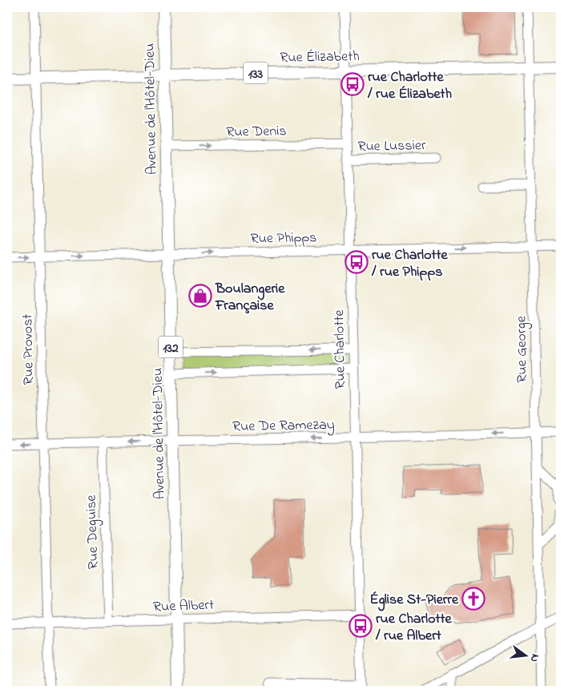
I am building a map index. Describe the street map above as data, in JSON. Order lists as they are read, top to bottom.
{
  "streets": {
    "main road": [
      "Rue Élizabeth",
      "133",
      "Avenue de l'Hôtel-Dieu",
      "132"
    ],
    "street": [
      "Rue Denis",
      "Rue Lussier",
      "Rue Phipps",
      "Rue Provost",
      "Rue Charlotte",
      "Rue George",
      "Rue De Ramezay",
      "Rue Deguise",
      "Rue Albert"
    ]
  },
  "crossings": [
    ["Rue Élizabeth", "Avenue de l'Hôtel-Dieu"],
    ["Rue Élizabeth", "Rue Provost"],
    ["Rue Élizabeth", "Rue Charlotte"],
    ["Rue Élizabeth", "Rue George"],
    ["Avenue de l'Hôtel-Dieu", "Rue Denis"],
    ["Avenue de l'Hôtel-Dieu", "Rue Phipps"],
    ["Avenue de l'Hôtel-Dieu", "Rue De Ramezay"],
    ["Avenue de l'Hôtel-Dieu", "Rue Albert"],
    ["Rue Denis", "Rue Charlotte"],
    ["Rue Lussier", "Rue Charlotte"],
    ["Rue Phipps", "Rue Provost"],
    ["Rue Phipps", "Rue Charlotte"],
    ["Rue Phipps", "Rue George"],
    ["Rue Provost", "Rue De Ramezay"],
    ["Rue Provost", "Rue Albert"],
    ["Rue Charlotte", "Rue De Ramezay"],
    ["Rue Charlotte", "Rue Albert"],
    ["Rue George", "Rue De Ramezay"],
    ["Rue De Ramezay", "Rue Deguise"],
    ["Rue Deguise", "Rue Albert"]
  ],
  "one_way": ["Rue Denis", "Rue Phipps"],
  "places": {
    "bus stop": ["rue Charlotte / rue Élizabeth", "rue Charlotte / rue Phipps", "rue Charlotte / rue Albert"],
    "shop": ["Boulangerie Française"],
    "church": ["Église St-Pierre"]
  },
  "north": "right"
}
